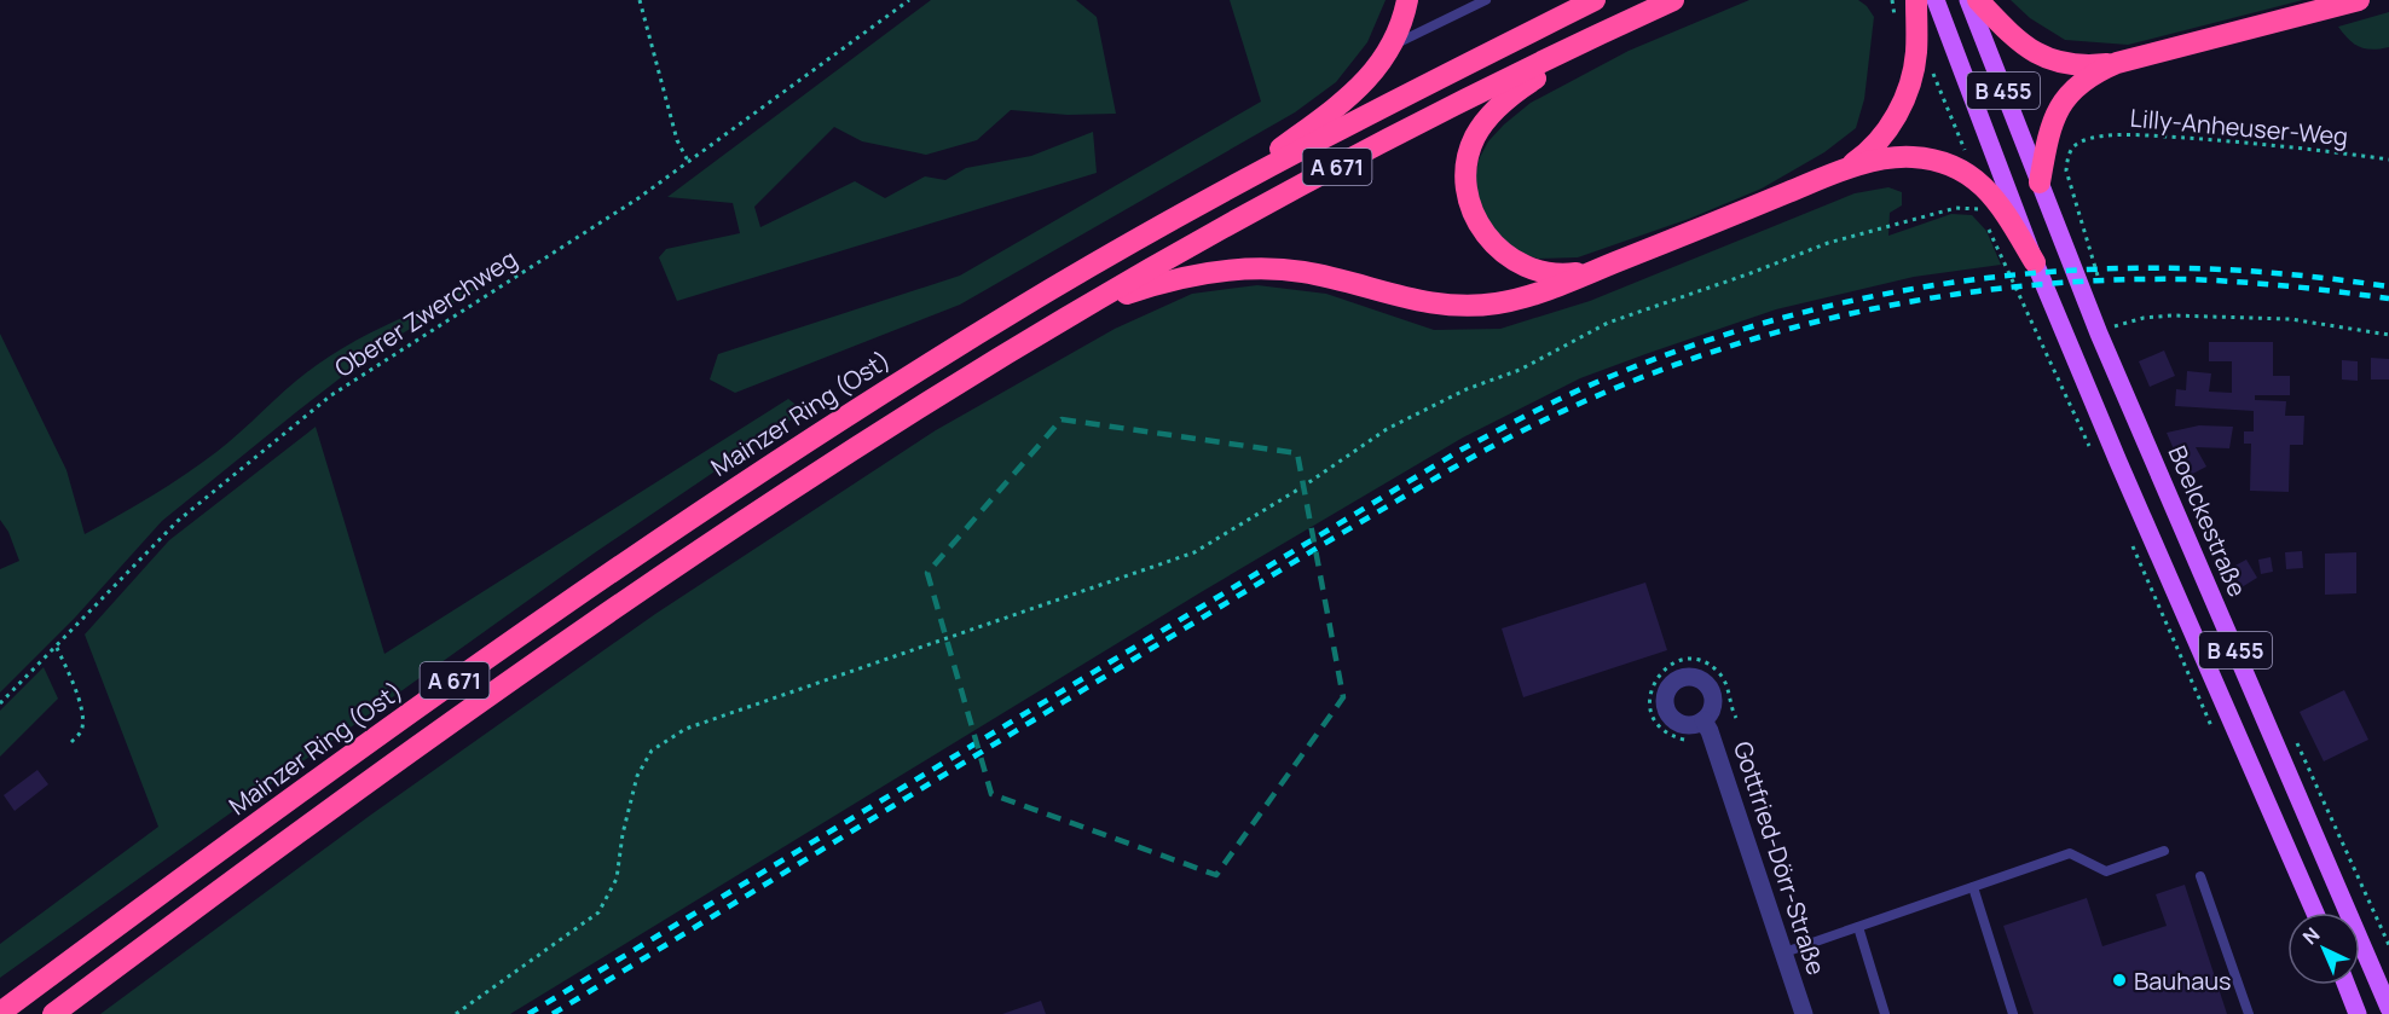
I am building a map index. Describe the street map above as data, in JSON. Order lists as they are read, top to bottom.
{
  "streets": {
    "highway": ["A 671", "Mainzer Ring (Ost)"],
    "main road": ["B 455", "Boelckestraße"],
    "street": ["Gottfried-Dörr-Straße"],
    "path": ["Lilly-Anheuser-Weg", "Oberer Zwerchweg"]
  },
  "crossings": [
    ["B 455", "Boelckestraße"],
    ["A 671", "Mainzer Ring (Ost)"]
  ],
  "places": ["Bauhaus"],
  "north": "top left"
}
